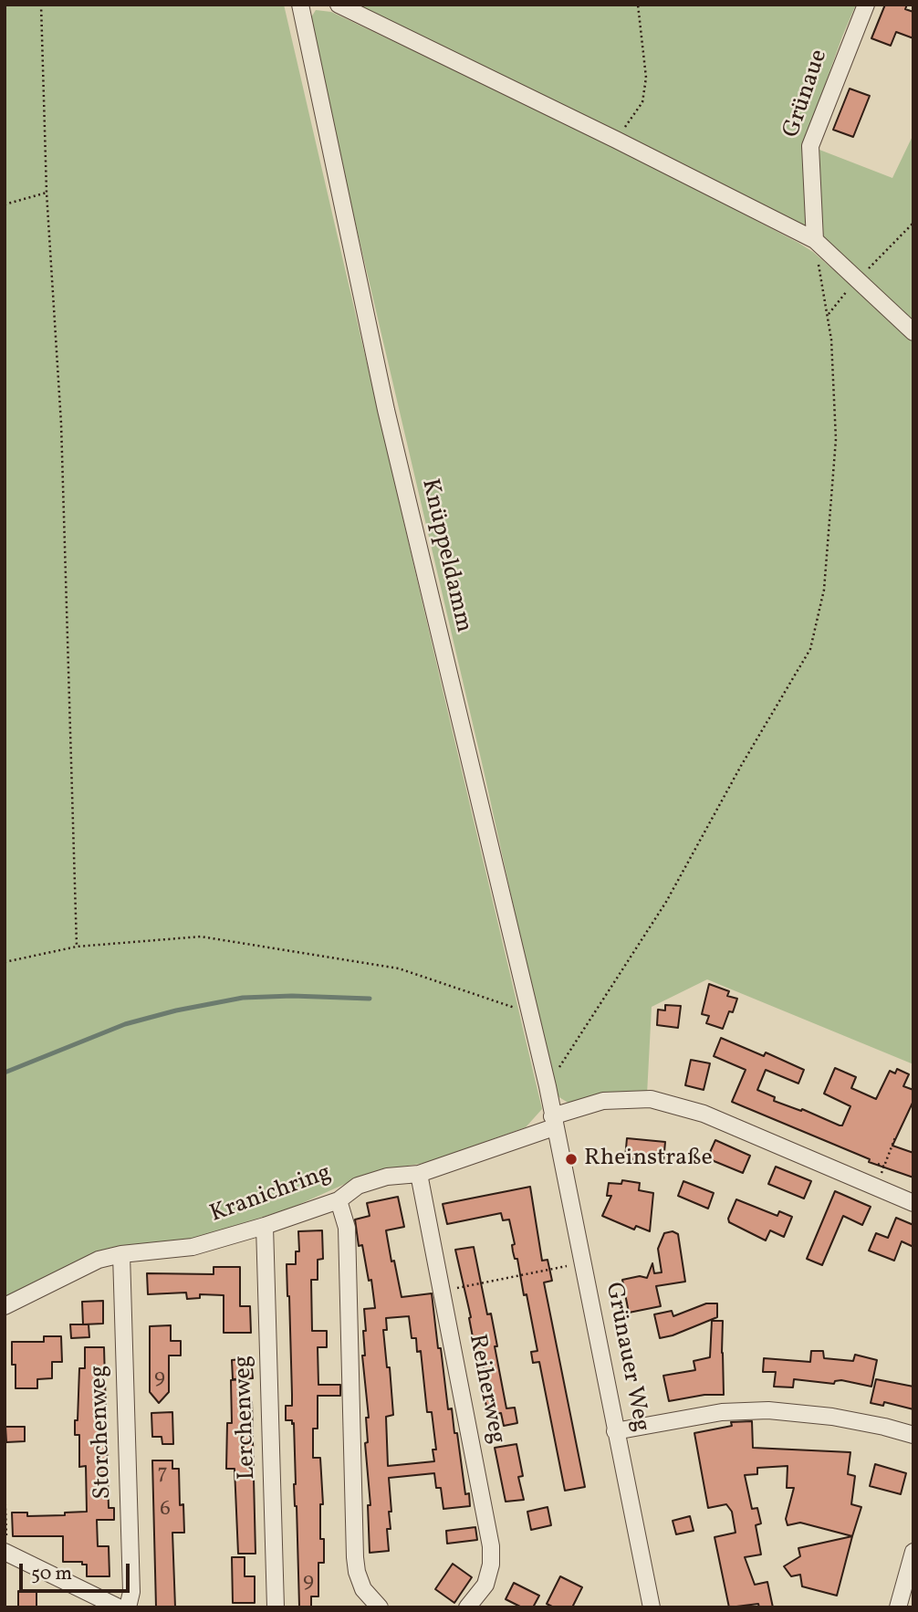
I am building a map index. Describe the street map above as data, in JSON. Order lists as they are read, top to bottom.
{
  "streets": {
    "street": [
      "Grünaue",
      "Knüppeldamm",
      "Kranichring",
      "Grünauer Weg",
      "Reiherweg",
      "Lerchenweg",
      "Storchenweg"
    ]
  },
  "crossings": [
    ["Knüppeldamm", "Kranichring"],
    ["Knüppeldamm", "Grünauer Weg"],
    ["Kranichring", "Grünauer Weg"],
    ["Kranichring", "Reiherweg"],
    ["Kranichring", "Lerchenweg"],
    ["Kranichring", "Storchenweg"]
  ],
  "places": ["Rheinstraße"],
  "house_numbers": [
    "9",
    "7",
    "6",
    "9"
  ],
  "scale_bar": "50 m"
}
